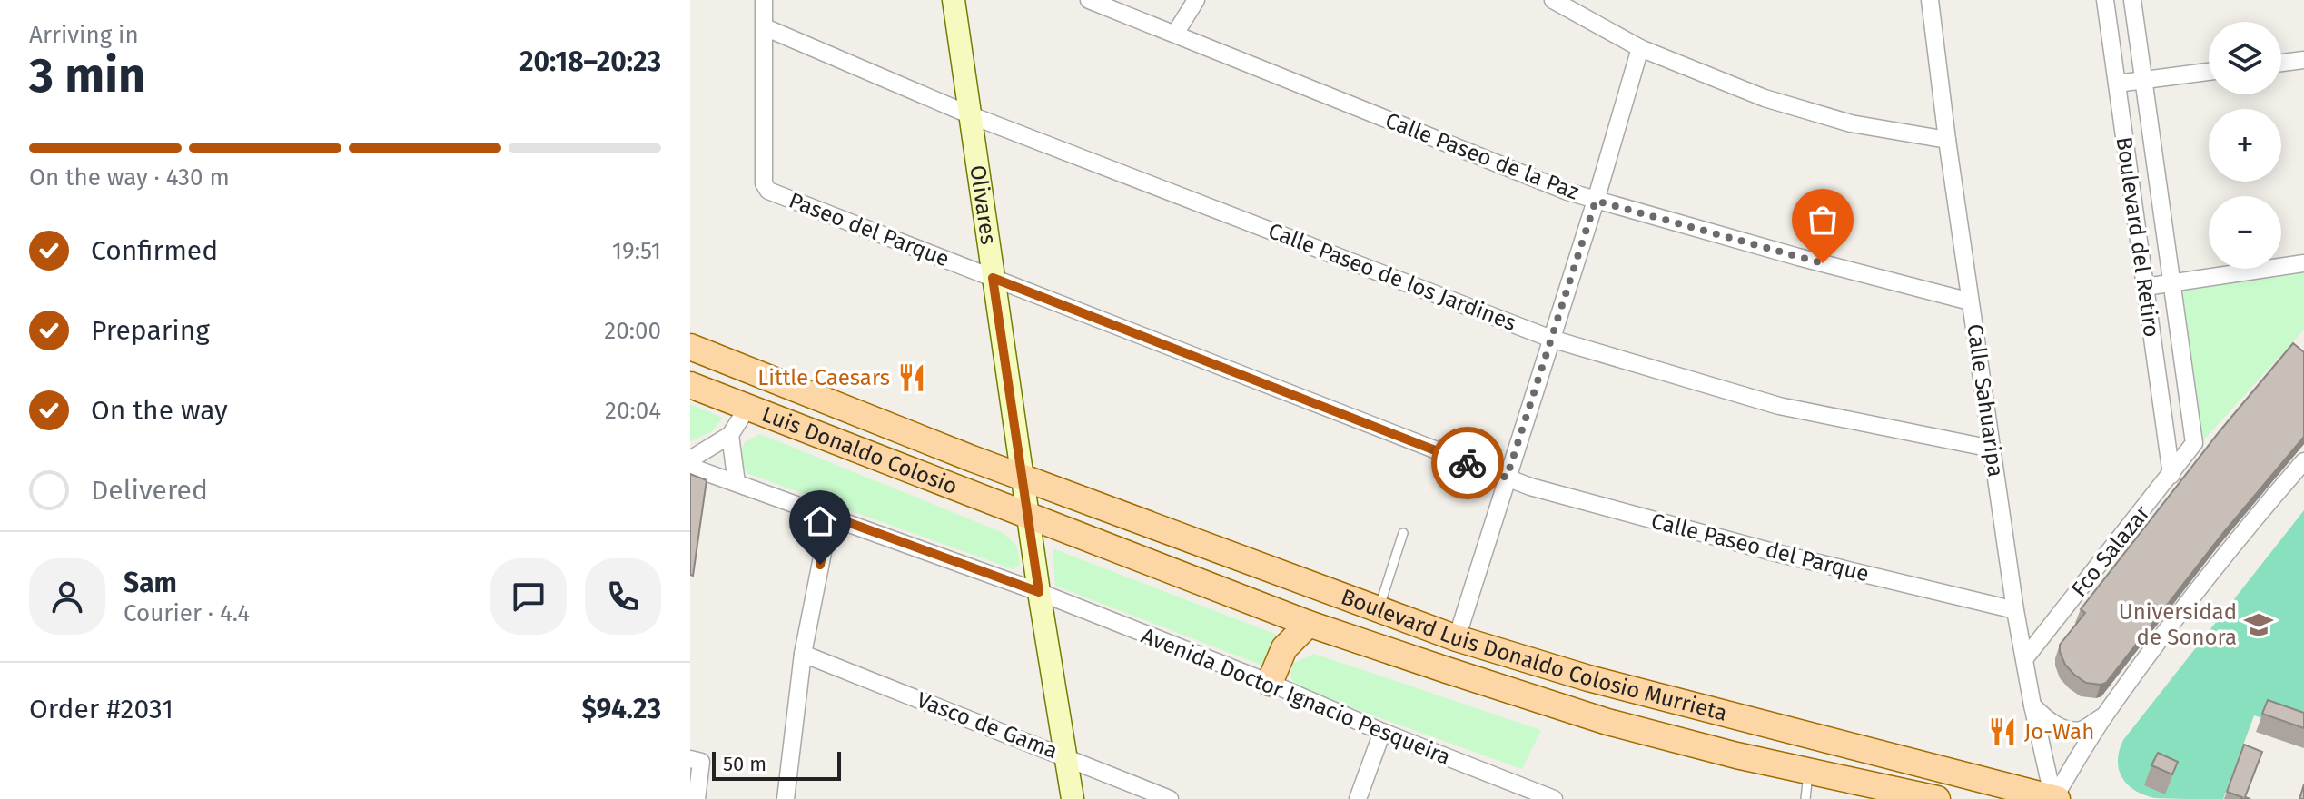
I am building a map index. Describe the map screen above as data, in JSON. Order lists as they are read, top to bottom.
{
  "streets": {
    "main road": ["Olivares", "Luis Donaldo Colosio", "Boulevard Luis Donaldo Colosio Murrieta"],
    "street": [
      "Calle Paseo de la Paz",
      "Paseo del Parque",
      "Boulevard del Retiro",
      "Calle Paseo de los Jardines",
      "Calle Sahuaripa",
      "Calle Paseo del Parque",
      "Fco Salazar",
      "Avenida Doctor Ignacio Pesqueira",
      "Vasco de Gama"
    ]
  },
  "crossings": [
    ["Calle Paseo de la Paz", "Calle Sahuaripa"],
    ["Olivares", "Paseo del Parque"],
    ["Olivares", "Calle Paseo de los Jardines"],
    ["Olivares", "Luis Donaldo Colosio"],
    ["Olivares", "Boulevard Luis Donaldo Colosio Murrieta"],
    ["Olivares", "Avenida Doctor Ignacio Pesqueira"],
    ["Olivares", "Vasco de Gama"],
    ["Paseo del Parque", "Calle Paseo de los Jardines"],
    ["Paseo del Parque", "Calle Paseo del Parque"],
    ["Boulevard del Retiro", "Fco Salazar"],
    ["Calle Paseo de los Jardines", "Calle Sahuaripa"],
    ["Calle Sahuaripa", "Calle Paseo del Parque"],
    ["Calle Sahuaripa", "Fco Salazar"],
    ["Calle Sahuaripa", "Boulevard Luis Donaldo Colosio Murrieta"],
    ["Luis Donaldo Colosio", "Boulevard Luis Donaldo Colosio Murrieta"]
  ],
  "places": {
    "restaurant": ["Little Caesars", "Jo-Wah"],
    "school or university": ["Universidad de Sonora"]
  },
  "scale_bar": "50 m",
  "page": {
    "heading": ["3 min", "Arriving in", "20:18–20:23"],
    "panel": [
      "Sam",
      "Courier · 4.4",
      "Order #2031",
      "$94.23"
    ],
    "map_buttons": ["+", "−"],
    "bar": "On the way · 430 m",
    "list": [
      ["Confirmed", "19:51"],
      ["Preparing", "20:00"],
      ["On the way", "20:04"],
      "Delivered"
    ],
    "scale": "50 m"
  }
}
